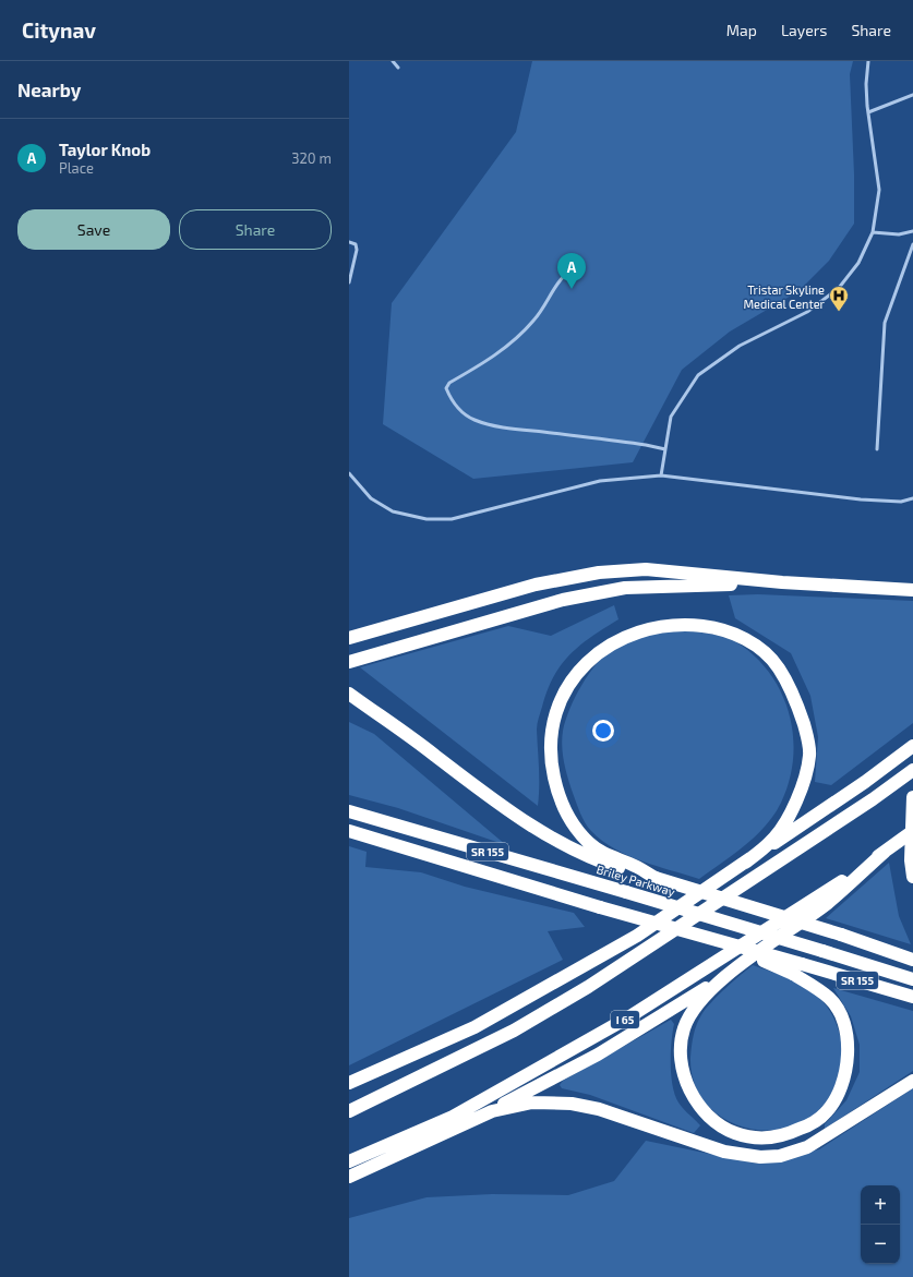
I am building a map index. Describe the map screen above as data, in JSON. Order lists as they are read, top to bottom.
{
  "streets": {
    "highway": ["SR 155", "Briley Parkway", "I 65"]
  },
  "places": {
    "hospital": ["Tristar Skyline Medical Center"]
  },
  "page": {
    "header": "Citynav",
    "nav": ["Map", "Layers", "Share"],
    "heading": "Nearby",
    "list": [
      {
        "mark": "A",
        "name": "Taylor Knob",
        "note": "Place",
        "value": "320 m"
      }
    ],
    "buttons": ["Save", "Share"],
    "pins": "A",
    "map_buttons": ["+", "−"]
  }
}
